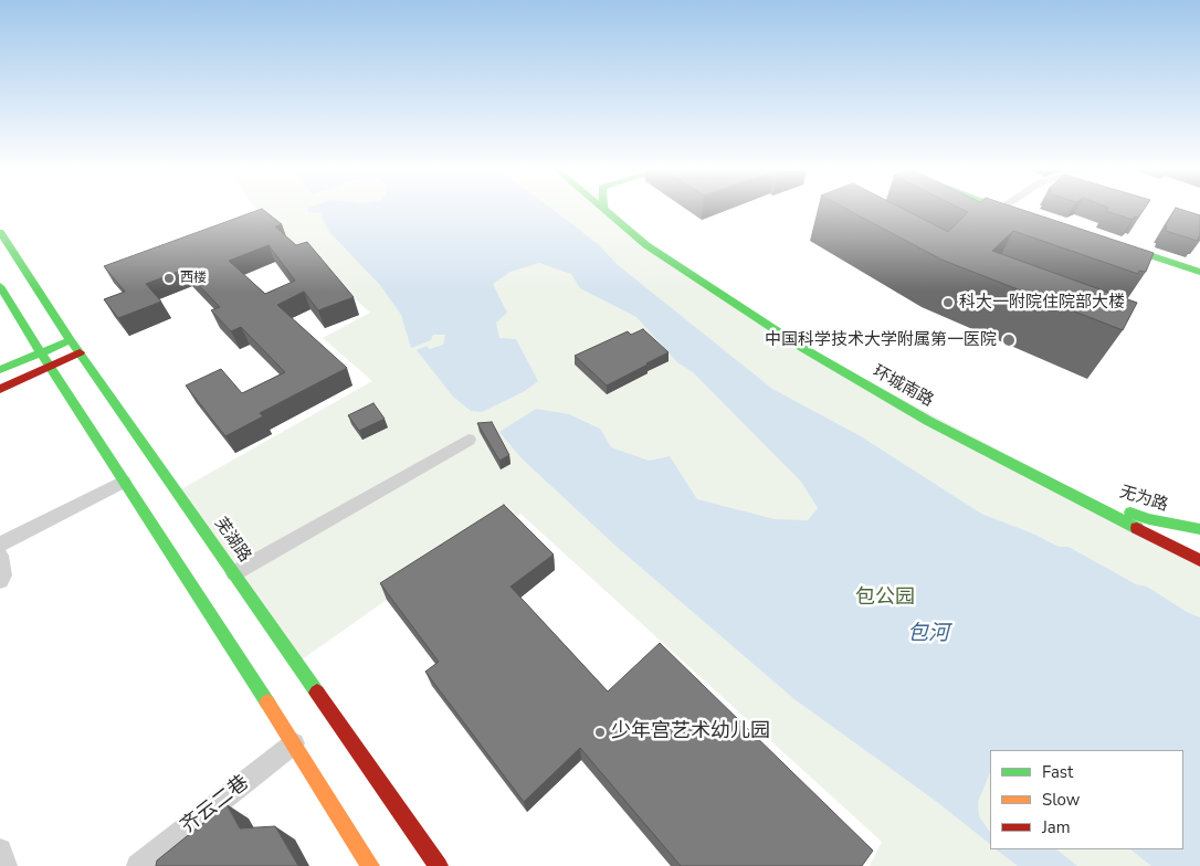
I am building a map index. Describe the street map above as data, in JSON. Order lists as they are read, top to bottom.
{
  "streets": {
    "main road": ["环城南路", "无为路", "芜湖路"],
    "street": ["齐云二巷"]
  },
  "crossings": [
    ["环城南路", "无为路"]
  ],
  "water": ["包河"],
  "parks": ["包公园"],
  "places": [
    "西楼",
    "科大一附院住院部大楼",
    "中国科学技术大学附属第一医院",
    "少年宫艺术幼儿园"
  ],
  "legend": ["Fast", "Slow", "Jam"]
}
